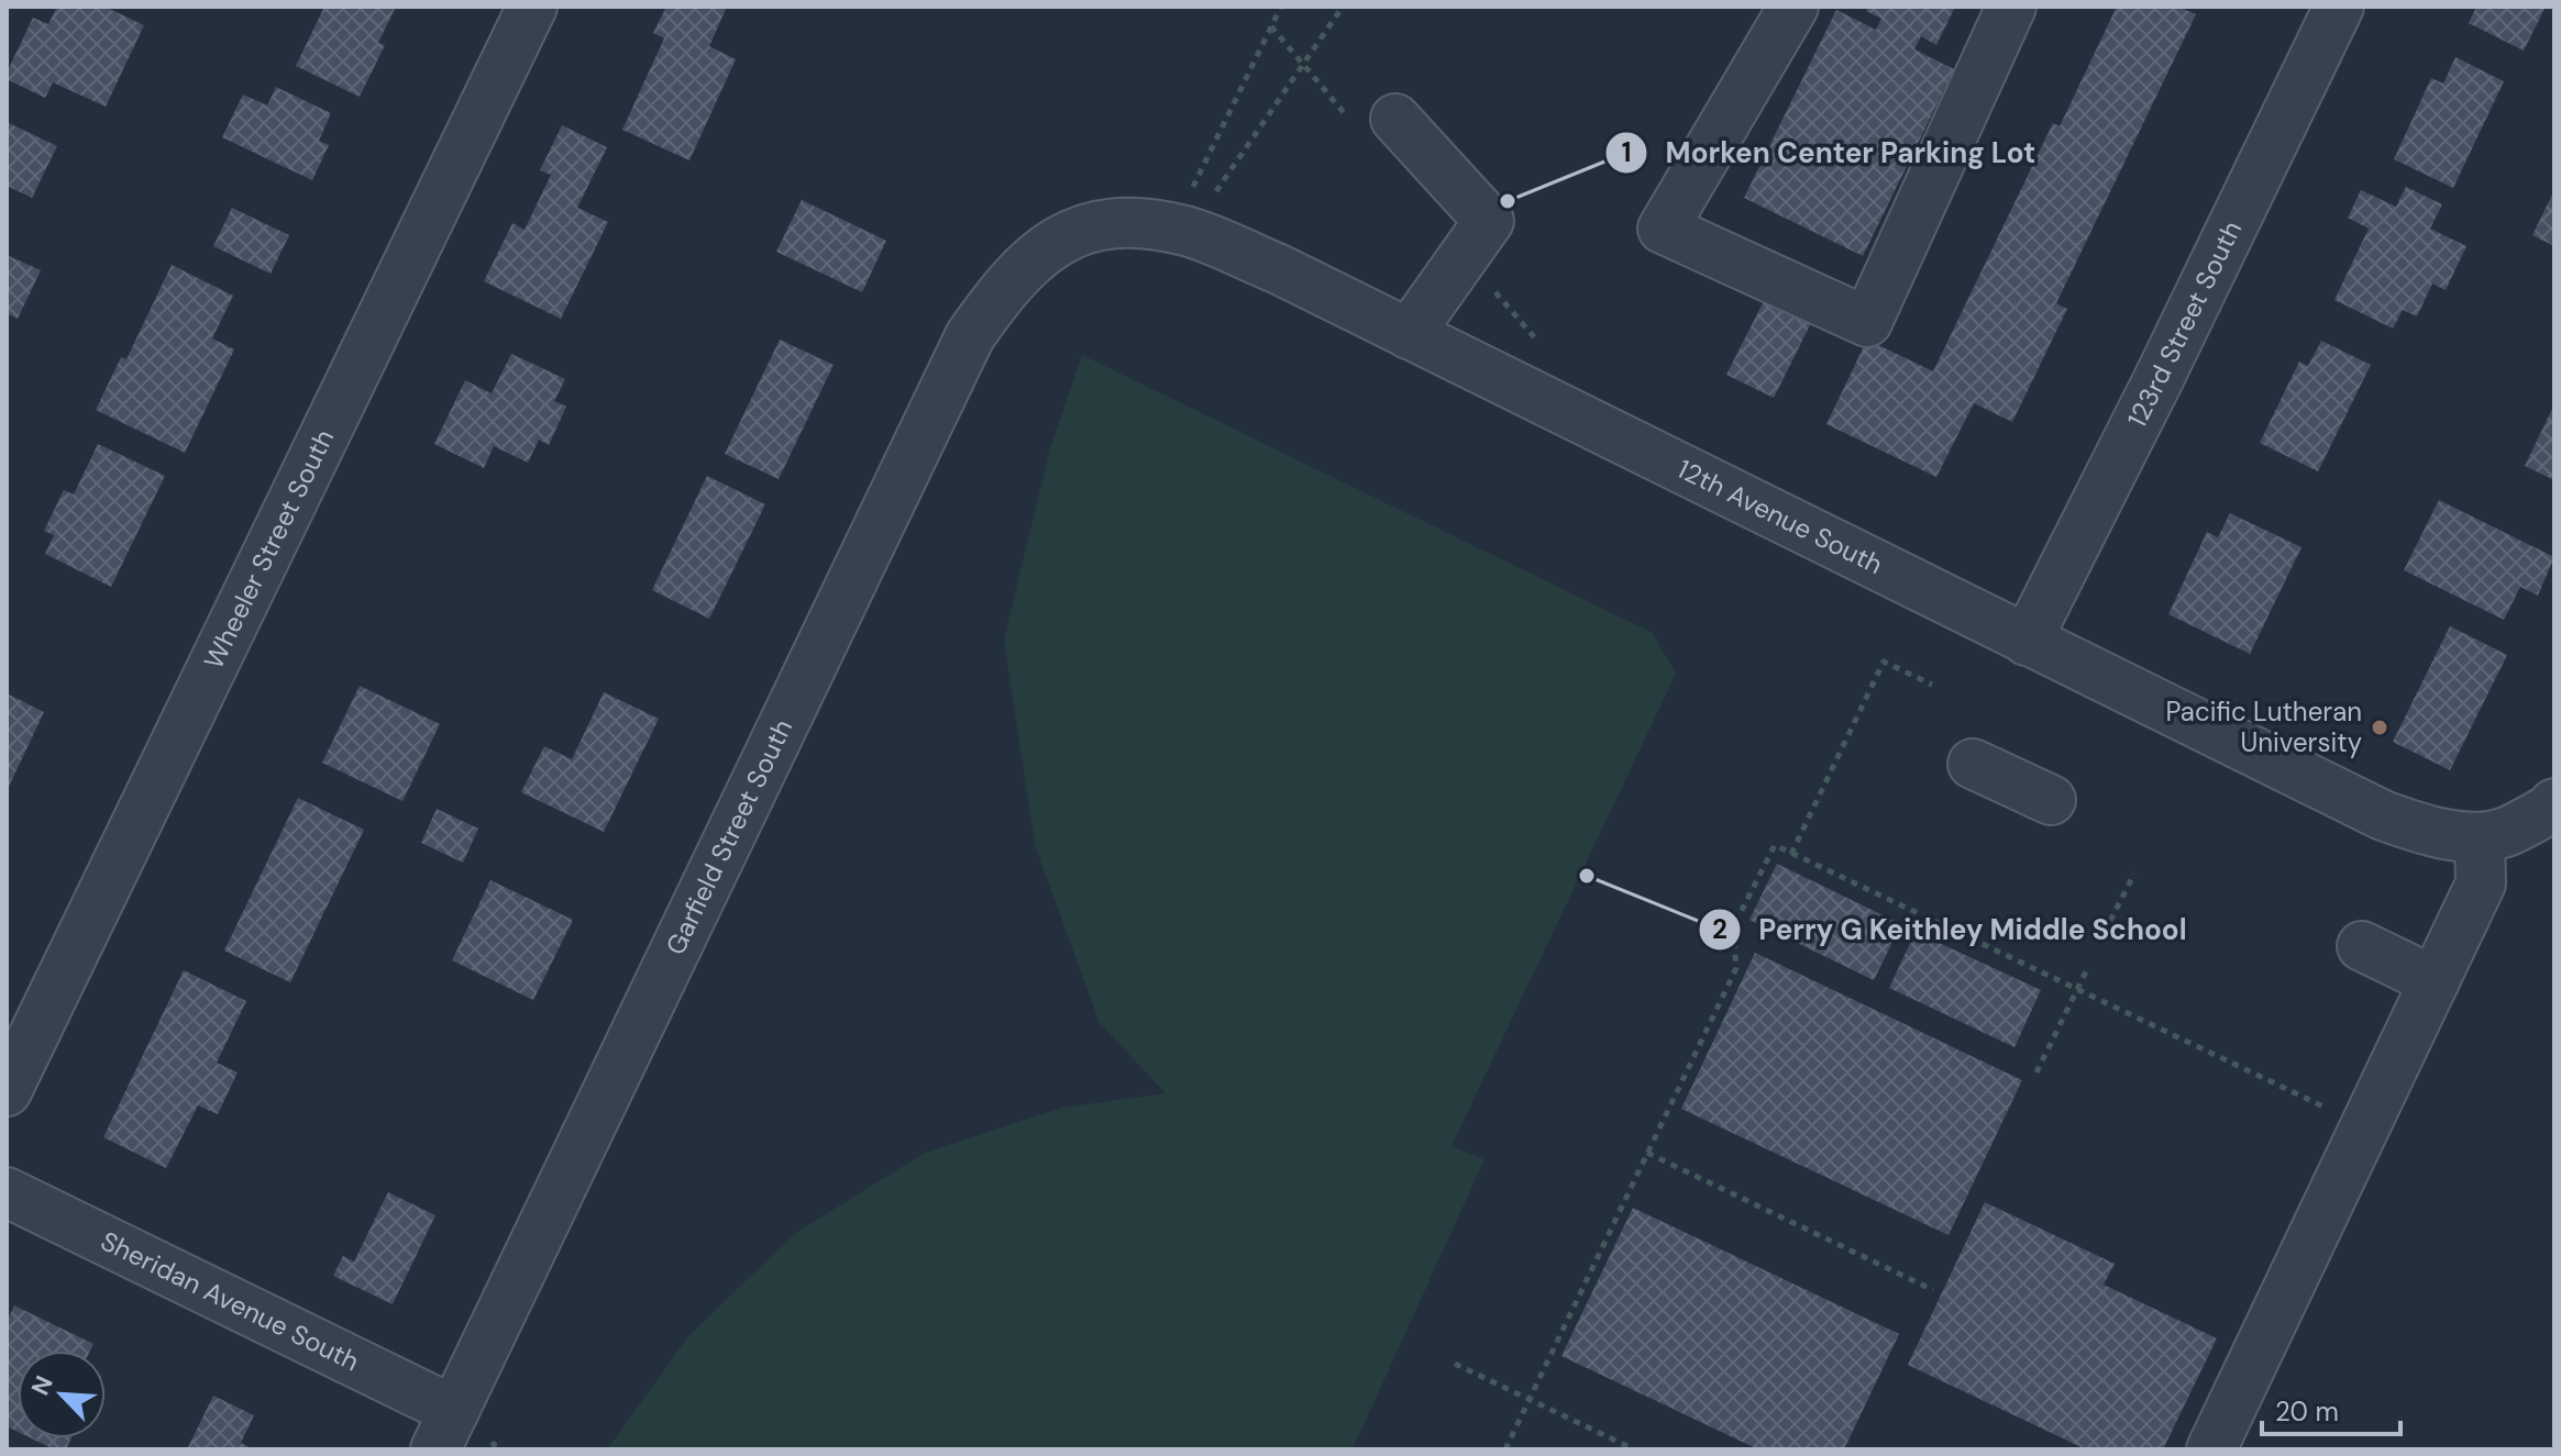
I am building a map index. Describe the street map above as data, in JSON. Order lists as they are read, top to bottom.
{
  "streets": {
    "street": [
      "123rd Street South",
      "12th Avenue South",
      "Wheeler Street South",
      "Garfield Street South",
      "Sheridan Avenue South"
    ]
  },
  "crossings": [
    ["123rd Street South", "12th Avenue South"],
    ["12th Avenue South", "Garfield Street South"],
    ["Garfield Street South", "Sheridan Avenue South"]
  ],
  "places": ["Morken Center Parking Lot", "Pacific Lutheran University", "Perry G Keithley Middle School"],
  "scale_bar": "20 m",
  "north": "top left"
}
